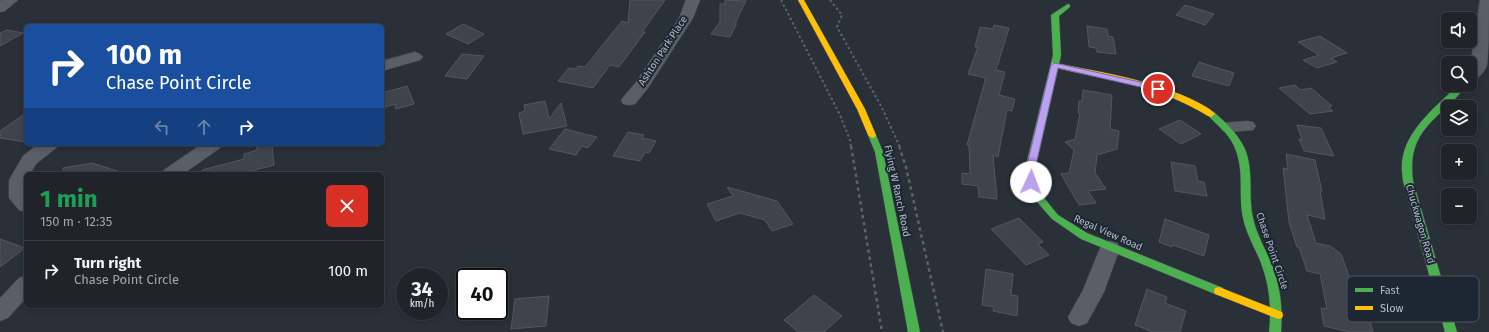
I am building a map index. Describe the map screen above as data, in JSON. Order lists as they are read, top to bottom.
{
  "streets": {
    "street": [
      "Ashton Park Place",
      "Flying W Ranch Road",
      "Chuckwagon Road",
      "Regal View Road",
      "Chase Point Circle"
    ]
  },
  "crossings": [
    ["Regal View Road", "Chase Point Circle"]
  ],
  "legend": ["Fast", "Slow"],
  "page": {
    "map_buttons": ["+", "−"],
    "turn": ["100 m", "Chase Point Circle"],
    "heading": ["1 min", "150 m · 12:35"],
    "list": [
      {
        "name": "Turn right",
        "note": "Chase Point Circle",
        "value": "100 m"
      }
    ],
    "speed": "34 km/h",
    "limit": "40"
  }
}
